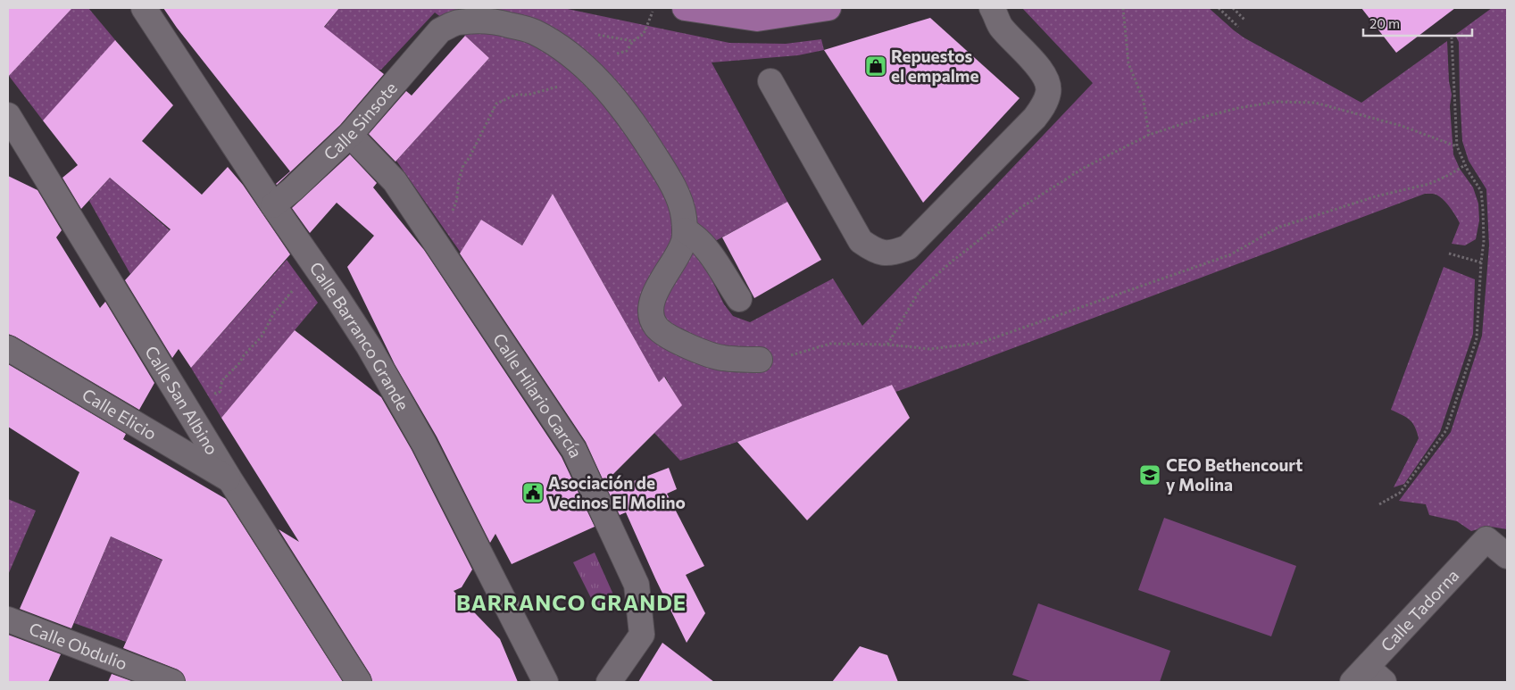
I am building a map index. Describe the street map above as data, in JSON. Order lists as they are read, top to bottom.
{
  "streets": {
    "street": [
      "Calle Sinsote",
      "Calle Barranco Grande",
      "Calle Hilario García",
      "Calle San Albino",
      "Calle Elicio",
      "Calle Tadorna",
      "Calle Obdulio"
    ]
  },
  "crossings": [
    ["Calle Sinsote", "Calle Barranco Grande"],
    ["Calle Sinsote", "Calle Hilario García"],
    ["Calle San Albino", "Calle Elicio"]
  ],
  "districts": ["BARRANCO GRANDE"],
  "places": {
    "shop": ["Repuestos el empalme"],
    "school or university": ["CEO Bethencourt y Molina"],
    "public building": ["Asociación de Vecinos El Molino"]
  },
  "scale_bar": "20 m"
}
